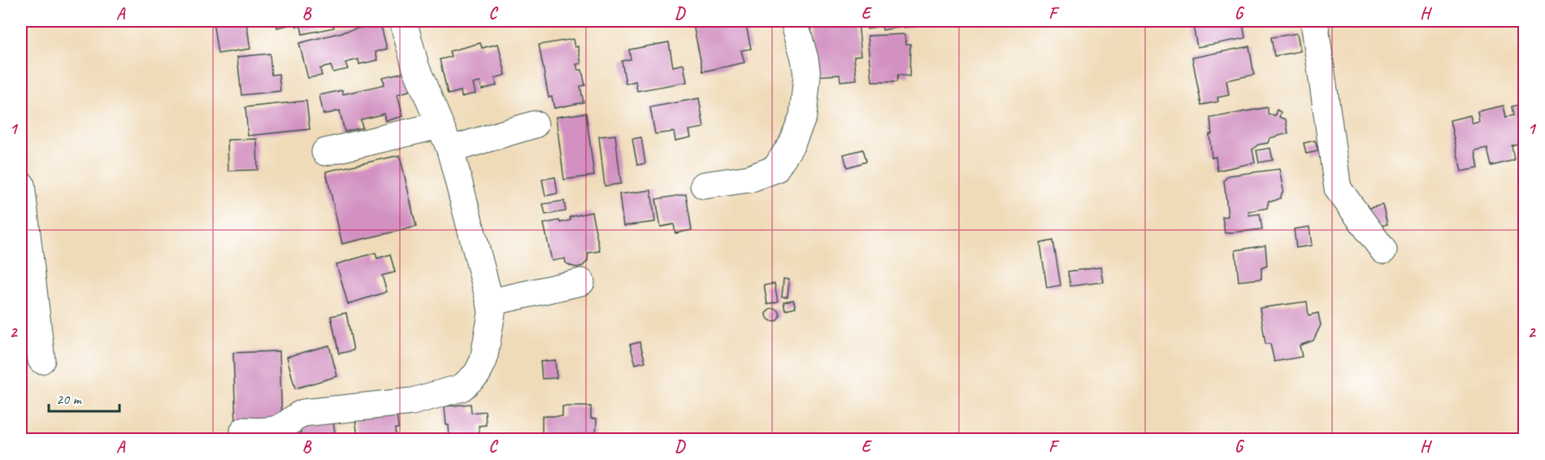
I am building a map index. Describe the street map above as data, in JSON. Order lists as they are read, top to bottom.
{
  "scale_bar": "20 m",
  "grid": {
    "columns": [
      "A",
      "B",
      "C",
      "D",
      "E",
      "F",
      "G",
      "H"
    ],
    "rows": ["1", "2"]
  }
}
